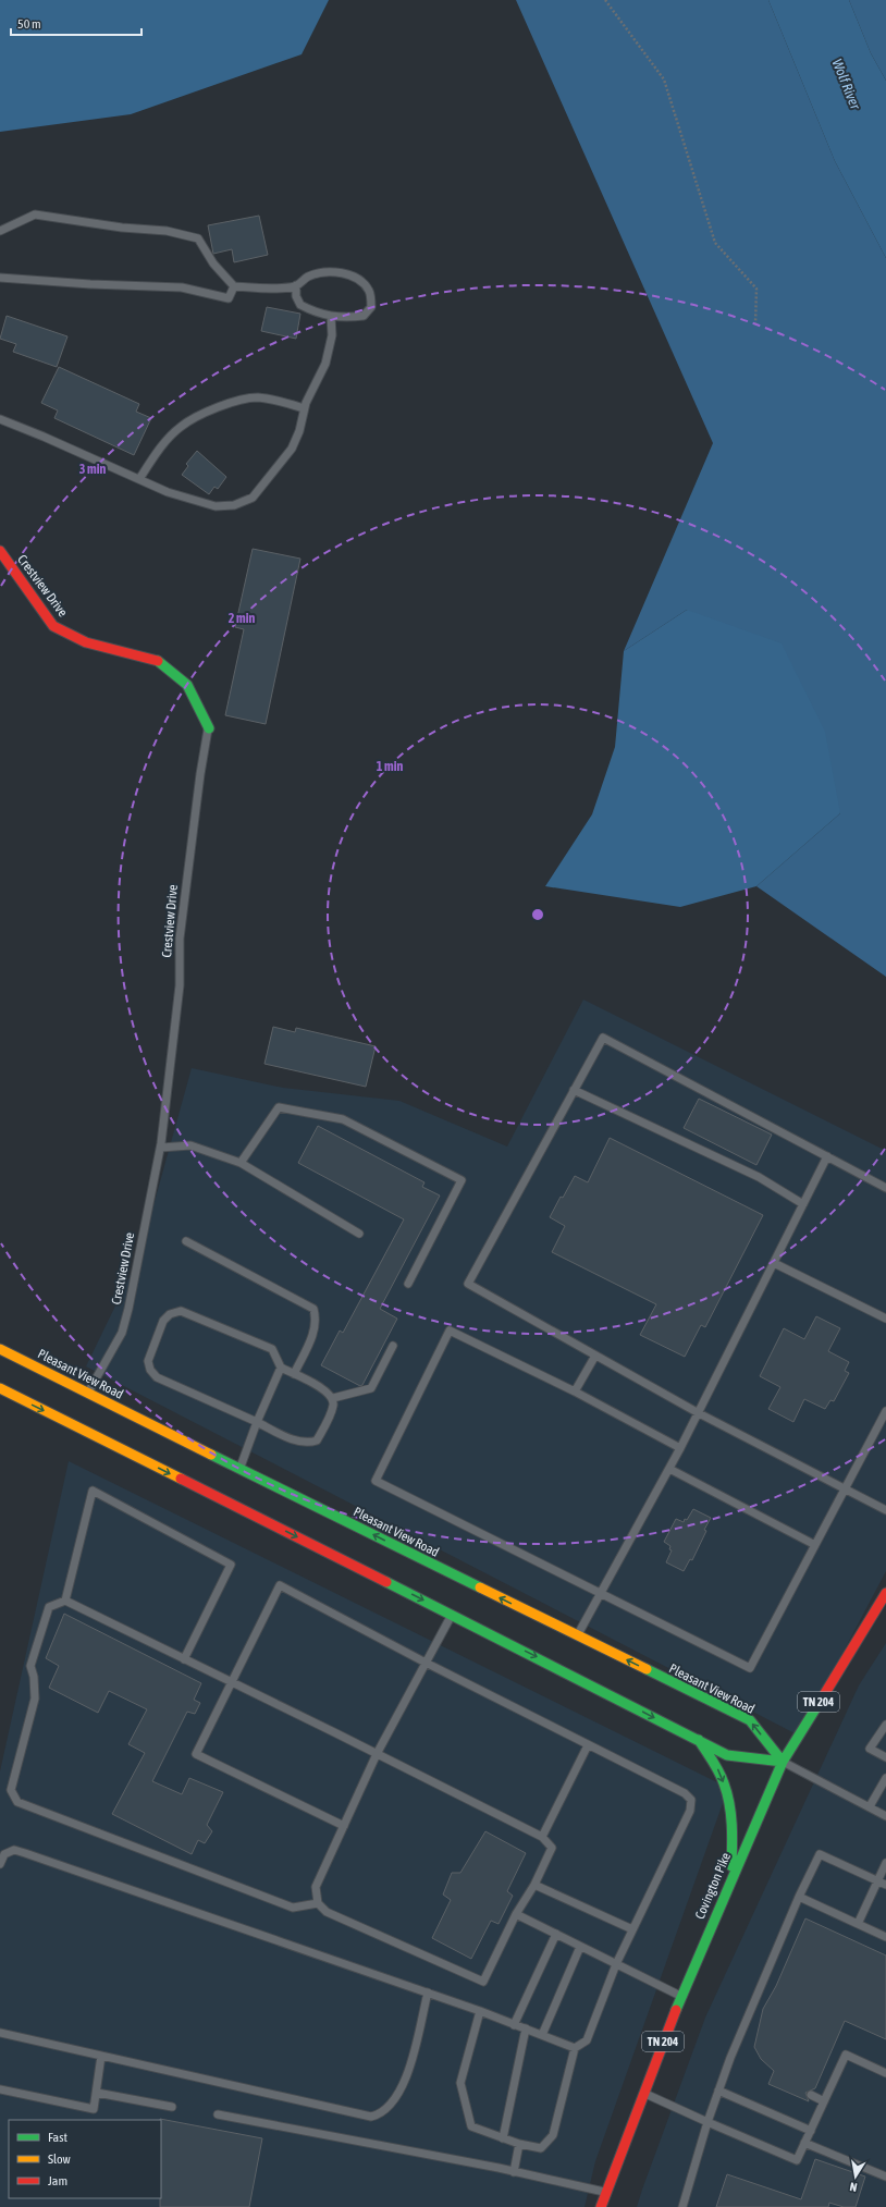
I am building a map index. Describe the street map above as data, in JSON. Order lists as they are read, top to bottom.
{
  "streets": {
    "main road": [
      "Crestview Drive",
      "Pleasant View Road",
      "TN 204",
      "Covington Pike"
    ]
  },
  "crossings": [
    ["Crestview Drive", "Pleasant View Road"],
    ["Pleasant View Road", "Covington Pike"]
  ],
  "water": ["Wolf River"],
  "legend": ["Fast", "Slow", "Jam"],
  "scale_bar": "50 m",
  "north": "bottom",
  "rings": ["3 min", "2 min", "1 min"]
}
